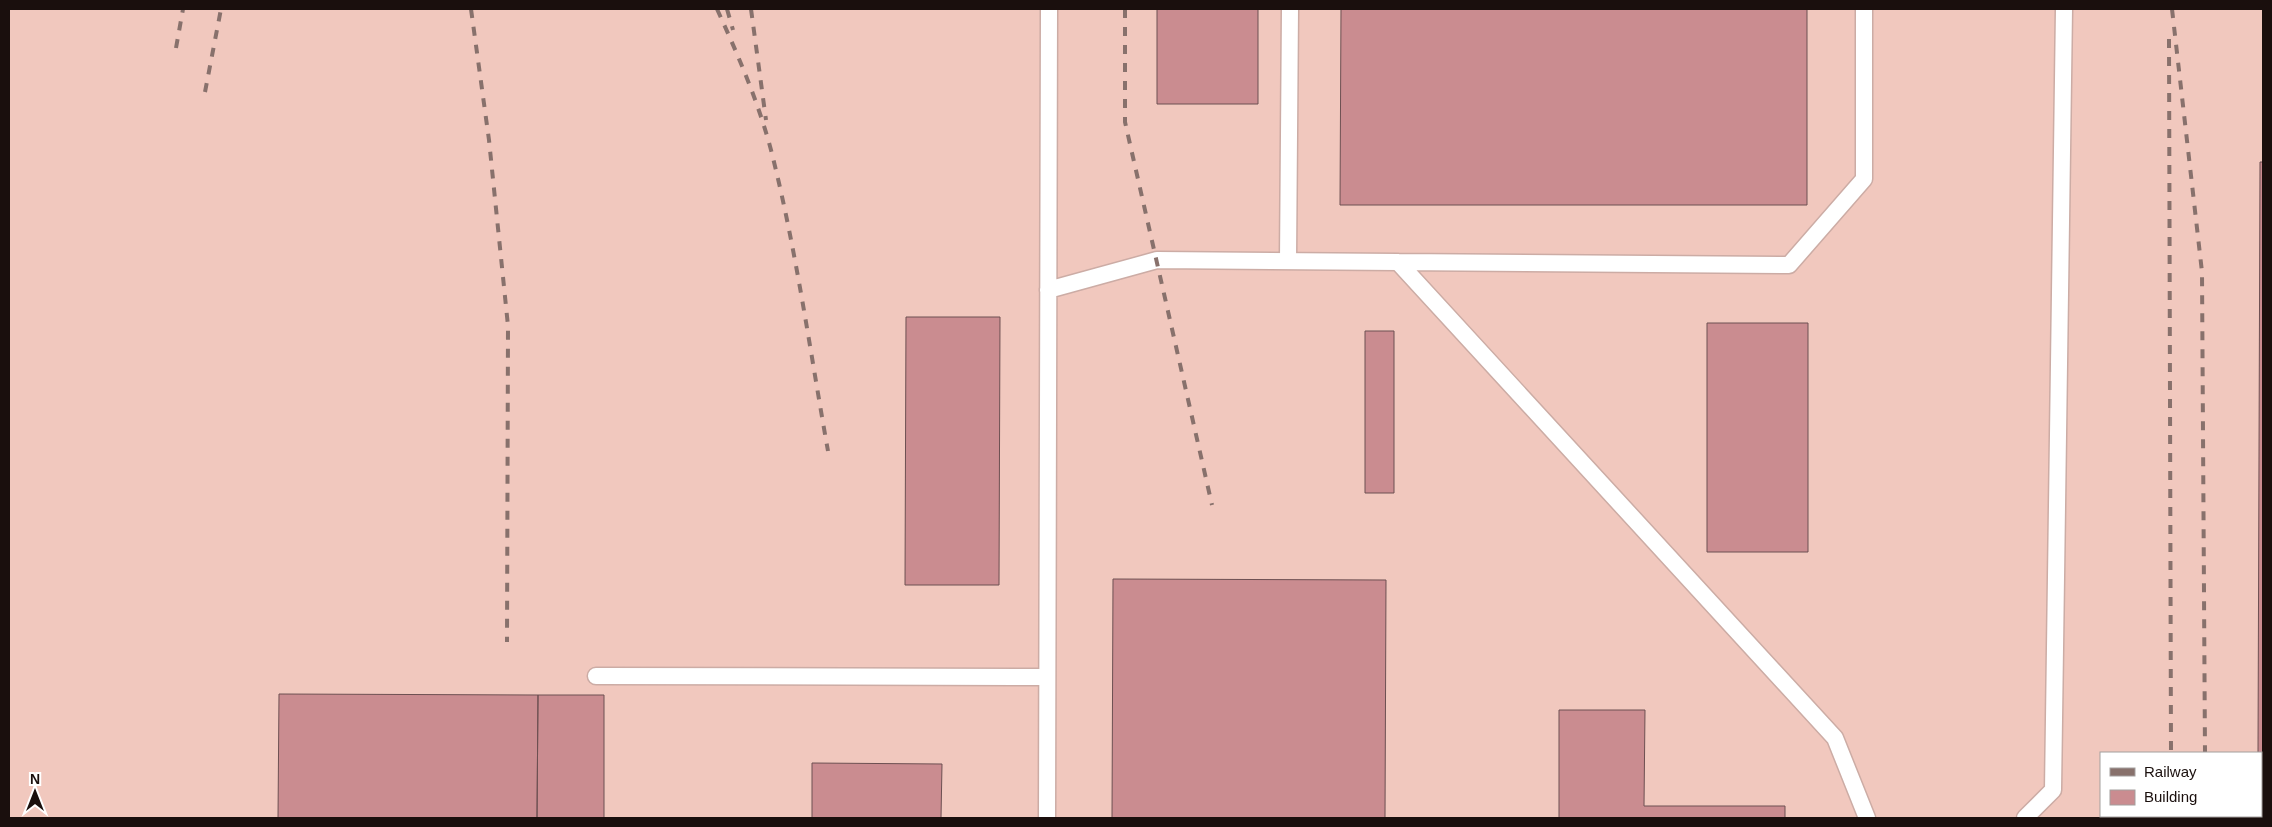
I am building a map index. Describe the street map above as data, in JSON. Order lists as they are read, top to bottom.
{
  "legend": ["Railway", "Building"],
  "north": "top"
}
